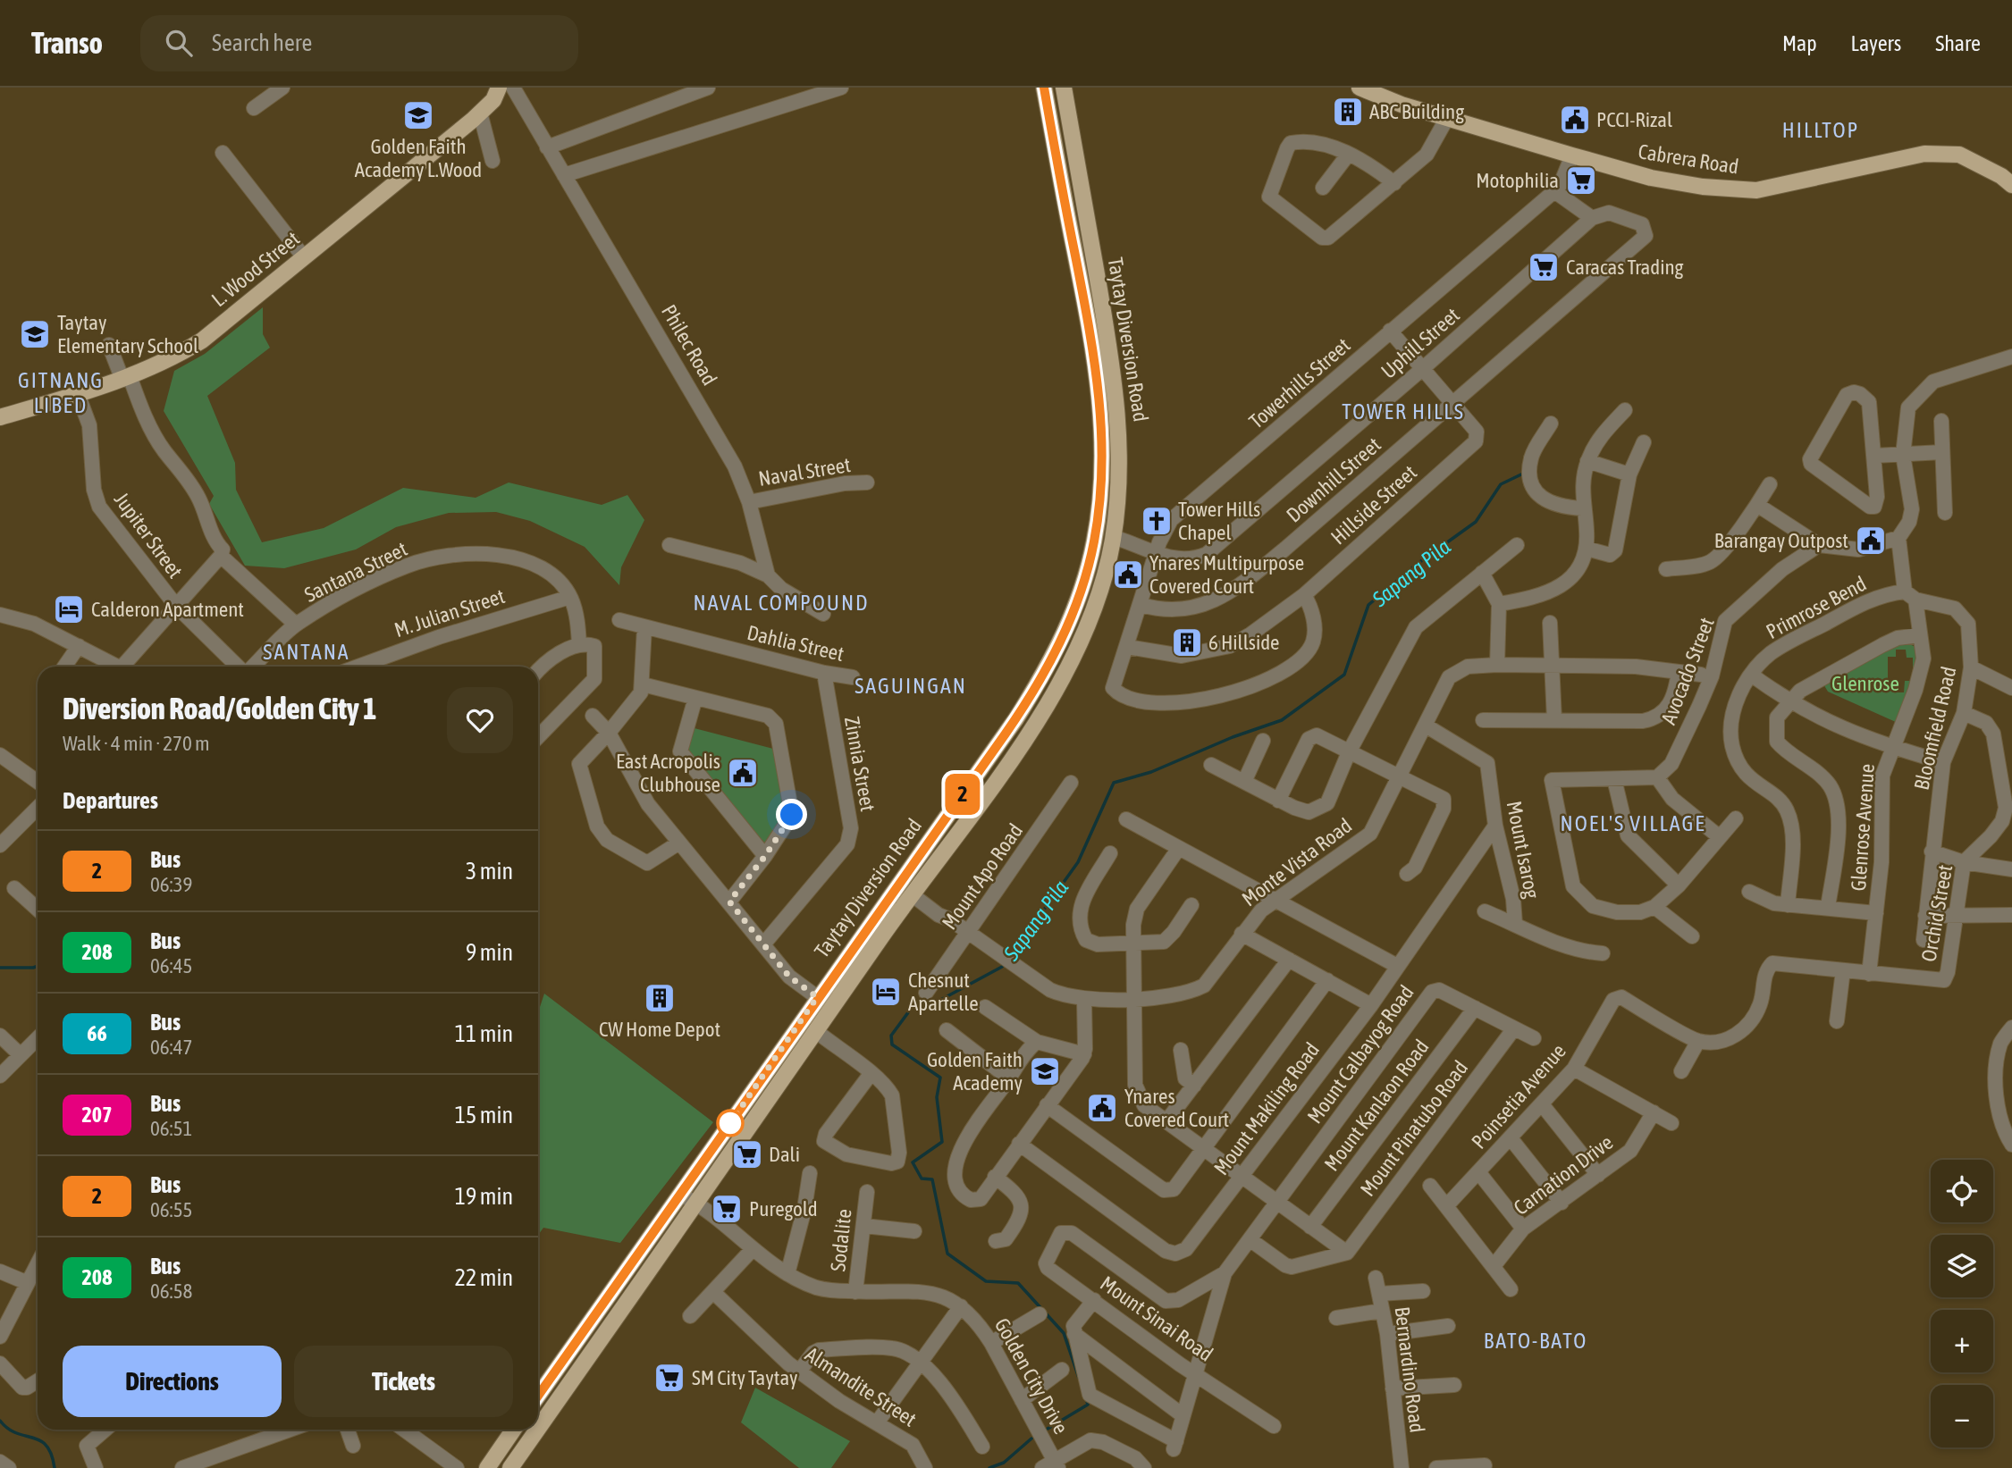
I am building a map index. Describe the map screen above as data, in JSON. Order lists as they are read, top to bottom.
{
  "streets": {
    "main road": ["Cabrera Road", "L. Wood Street", "Taytay Diversion Road"],
    "street": [
      "Uphill Street",
      "Philec Road",
      "Towerhills Street",
      "Naval Street",
      "Downhill Street",
      "Hillside Street",
      "Jupiter Street",
      "Santana Street",
      "Primrose Bend",
      "M. Julian Street",
      "Dahlia Street",
      "Avocado Street",
      "Bloomfield Road",
      "Zinnia Street",
      "Glenrose Avenue",
      "Mount Isarog",
      "Monte Vista Road",
      "Mount Apo Road",
      "Orchid Street",
      "Mount Calbayog Road",
      "Poinsetia Avenue",
      "Mount Kanlaon Road",
      "Mount Makiling Road",
      "Mount Pinatubo Road",
      "Carnation Drive",
      "Sodalite",
      "Mount Sinai Road",
      "Bernardino Road",
      "Golden City Drive",
      "Almandite Street"
    ]
  },
  "crossings": [
    ["Cabrera Road", "Towerhills Street"],
    ["L. Wood Street", "Philec Road"],
    ["L. Wood Street", "Jupiter Street"],
    ["Taytay Diversion Road", "Uphill Street"],
    ["Taytay Diversion Road", "Monte Vista Road"],
    ["Taytay Diversion Road", "Golden City Drive"],
    ["Uphill Street", "Towerhills Street"],
    ["Uphill Street", "Downhill Street"],
    ["Philec Road", "Naval Street"],
    ["Towerhills Street", "Downhill Street"],
    ["Towerhills Street", "Hillside Street"],
    ["Downhill Street", "Hillside Street"],
    ["Santana Street", "M. Julian Street"],
    ["Primrose Bend", "Bloomfield Road"],
    ["Primrose Bend", "Glenrose Avenue"],
    ["Dahlia Street", "Zinnia Street"],
    ["Bloomfield Road", "Glenrose Avenue"],
    ["Bloomfield Road", "Orchid Street"],
    ["Glenrose Avenue", "Orchid Street"],
    ["Mount Isarog", "Monte Vista Road"],
    ["Mount Isarog", "Mount Makiling Road"],
    ["Monte Vista Road", "Mount Apo Road"],
    ["Orchid Street", "Poinsetia Avenue"],
    ["Mount Calbayog Road", "Mount Kanlaon Road"],
    ["Mount Calbayog Road", "Mount Pinatubo Road"],
    ["Sodalite", "Golden City Drive"]
  ],
  "districts": [
    "HILLTOP",
    "GITNANG LIBED",
    "TOWER HILLS",
    "NAVAL COMPOUND",
    "SANTANA",
    "SAGUINGAN",
    "NOEL'S VILLAGE",
    "BATO-BATO"
  ],
  "water": ["Sapang Pila"],
  "parks": ["Glenrose"],
  "places": {
    "building": ["ABC Building", "6 Hillside", "CW Home Depot"],
    "school or university": ["Golden Faith Academy L.Wood", "Taytay Elementary School", "Golden Faith Academy"],
    "public building": [
      "PCCI-Rizal",
      "Barangay Outpost",
      "Ynares Multipurpose Covered Court",
      "East Acropolis Clubhouse",
      "Ynares Covered Court"
    ],
    "supermarket": [
      "Motophilia",
      "Caracas Trading",
      "Dali",
      "Puregold",
      "SM City Taytay"
    ],
    "church": ["Tower Hills Chapel"],
    "hotel": ["Calderon Apartment", "Chesnut Apartelle"]
  },
  "lines": ["bus line 2"],
  "page": {
    "header": "Transo",
    "search": "Search here",
    "nav": ["Map", "Layers", "Share"],
    "on_map": "2",
    "heading": [
      ["Diversion Road/Golden City 1", "Walk · 4 min · 270 m"],
      "Departures"
    ],
    "list": [
      {
        "mark": "2",
        "name": "Bus",
        "note": "06:39",
        "value": "3 min"
      },
      {
        "mark": "208",
        "name": "Bus",
        "note": "06:45",
        "value": "9 min"
      },
      {
        "mark": "66",
        "name": "Bus",
        "note": "06:47",
        "value": "11 min"
      },
      {
        "mark": "207",
        "name": "Bus",
        "note": "06:51",
        "value": "15 min"
      },
      {
        "mark": "2",
        "name": "Bus",
        "note": "06:55",
        "value": "19 min"
      },
      {
        "mark": "208",
        "name": "Bus",
        "note": "06:58",
        "value": "22 min"
      }
    ],
    "map_buttons": ["+", "−"],
    "buttons": ["Directions", "Tickets"]
  }
}
